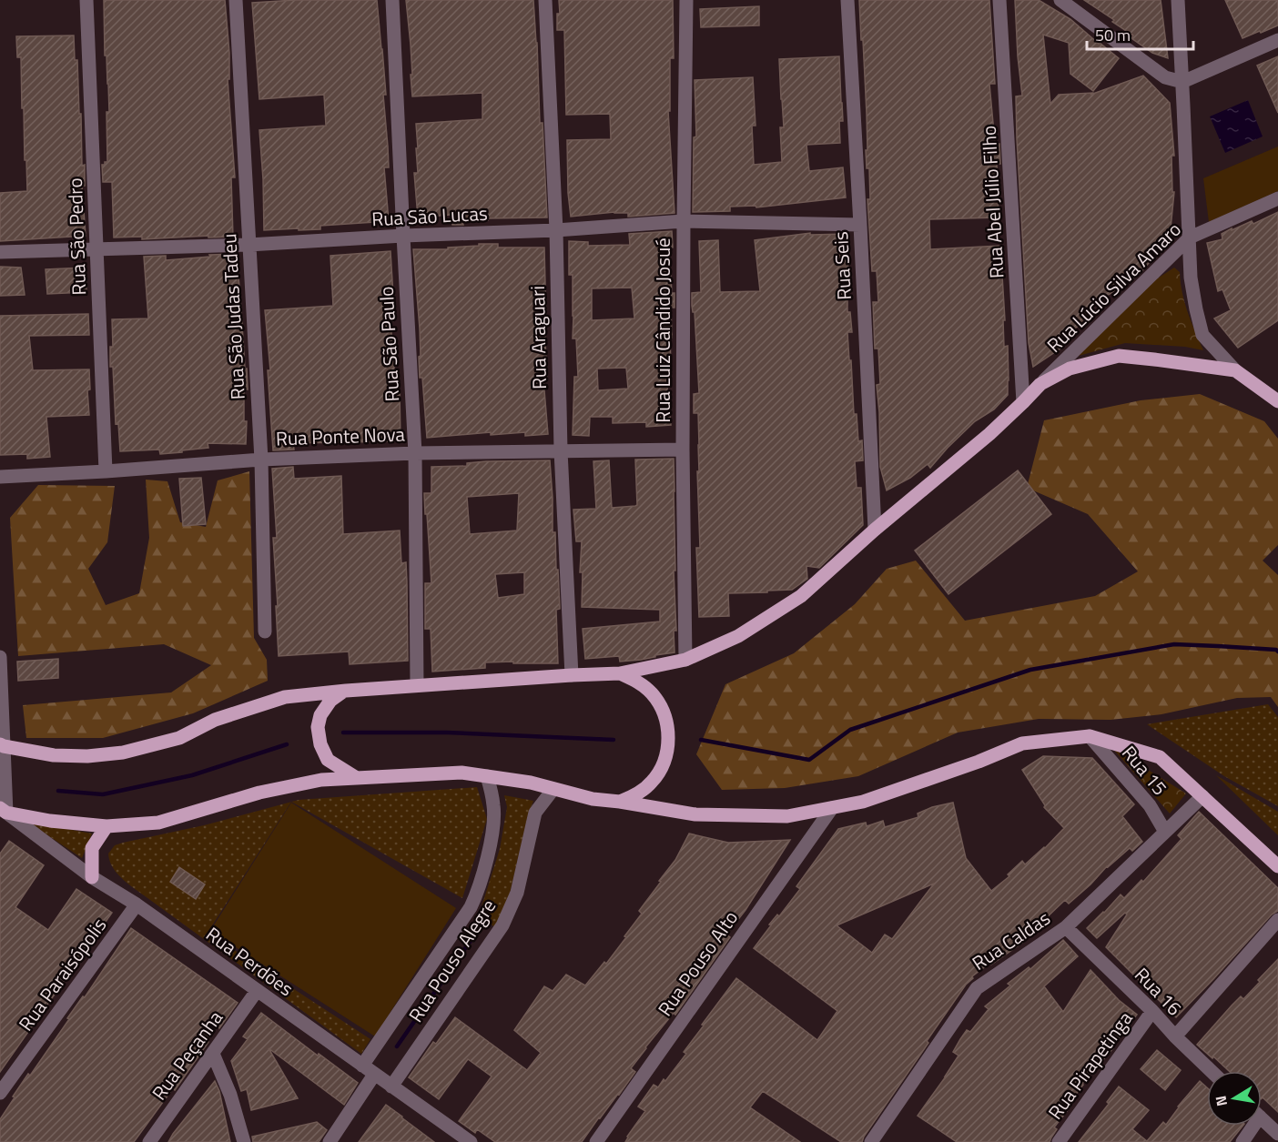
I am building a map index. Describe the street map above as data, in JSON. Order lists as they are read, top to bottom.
{
  "streets": {
    "street": [
      "Rua Abel Júlio Filho",
      "Rua São Lucas",
      "Rua São Pedro",
      "Rua Seis",
      "Rua Lúcio Silva Amaro",
      "Rua São Judas Tadeu",
      "Rua Luiz Cândido Josué",
      "Rua Araguari",
      "Rua São Paulo",
      "Rua Ponte Nova",
      "Rua 15",
      "Rua Caldas",
      "Rua Pouso Alegre",
      "Rua Perdões",
      "Rua Pouso Alto",
      "Rua Paraisópolis",
      "Rua 16",
      "Rua Peçanha",
      "Rua Pirapetinga"
    ]
  },
  "crossings": [
    ["Rua São Lucas", "Rua São Pedro"],
    ["Rua São Lucas", "Rua Seis"],
    ["Rua São Lucas", "Rua São Judas Tadeu"],
    ["Rua São Lucas", "Rua Luiz Cândido Josué"],
    ["Rua São Lucas", "Rua Araguari"],
    ["Rua São Lucas", "Rua São Paulo"],
    ["Rua São Pedro", "Rua Ponte Nova"],
    ["Rua São Judas Tadeu", "Rua Ponte Nova"],
    ["Rua Luiz Cândido Josué", "Rua Ponte Nova"],
    ["Rua Araguari", "Rua Ponte Nova"],
    ["Rua São Paulo", "Rua Ponte Nova"],
    ["Rua 15", "Rua Caldas"],
    ["Rua Caldas", "Rua 16"],
    ["Rua Pouso Alegre", "Rua Perdões"],
    ["Rua Perdões", "Rua Paraisópolis"],
    ["Rua Perdões", "Rua Peçanha"],
    ["Rua 16", "Rua Pirapetinga"]
  ],
  "scale_bar": "50 m",
  "north": "left"
}
